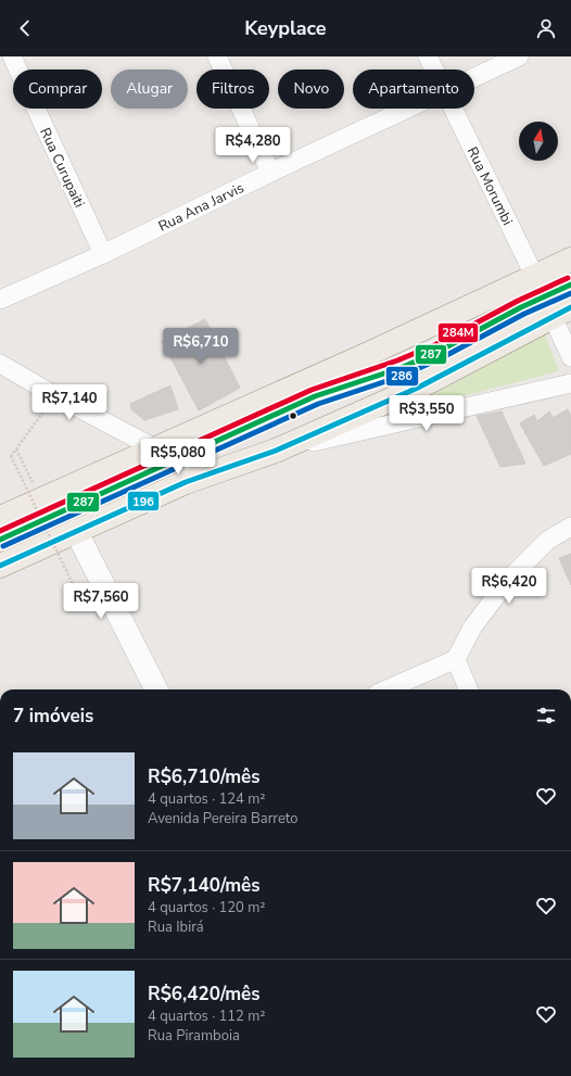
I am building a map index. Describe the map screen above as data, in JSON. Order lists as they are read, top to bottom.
{
  "streets": {
    "street": ["Rua Curupaiti", "Rua Morumbi", "Rua Ana Jarvis"]
  },
  "crossings": [
    ["Rua Curupaiti", "Rua Ana Jarvis"]
  ],
  "lines": [
    "transit line 284M",
    "transit line 287",
    "transit line 286",
    "transit line 196"
  ],
  "north": "top",
  "page": {
    "header": "Keyplace",
    "chip": [
      "Comprar",
      "Alugar",
      "Filtros",
      "Novo",
      "Apartamento"
    ],
    "price": [
      "R$4,280",
      "R$6,710",
      "R$7,140",
      "R$3,550",
      "R$5,080",
      "R$6,420",
      "R$7,560"
    ],
    "heading": "7 imóveis",
    "list": [
      {
        "name": "R$6,710/mês",
        "note": "4 quartos · 124 m² · Avenida Pereira Barreto"
      },
      {
        "name": "R$7,140/mês",
        "note": "4 quartos · 120 m² · Rua Ibirá"
      },
      {
        "name": "R$6,420/mês",
        "note": "4 quartos · 112 m² · Rua Piramboia"
      }
    ]
  }
}
